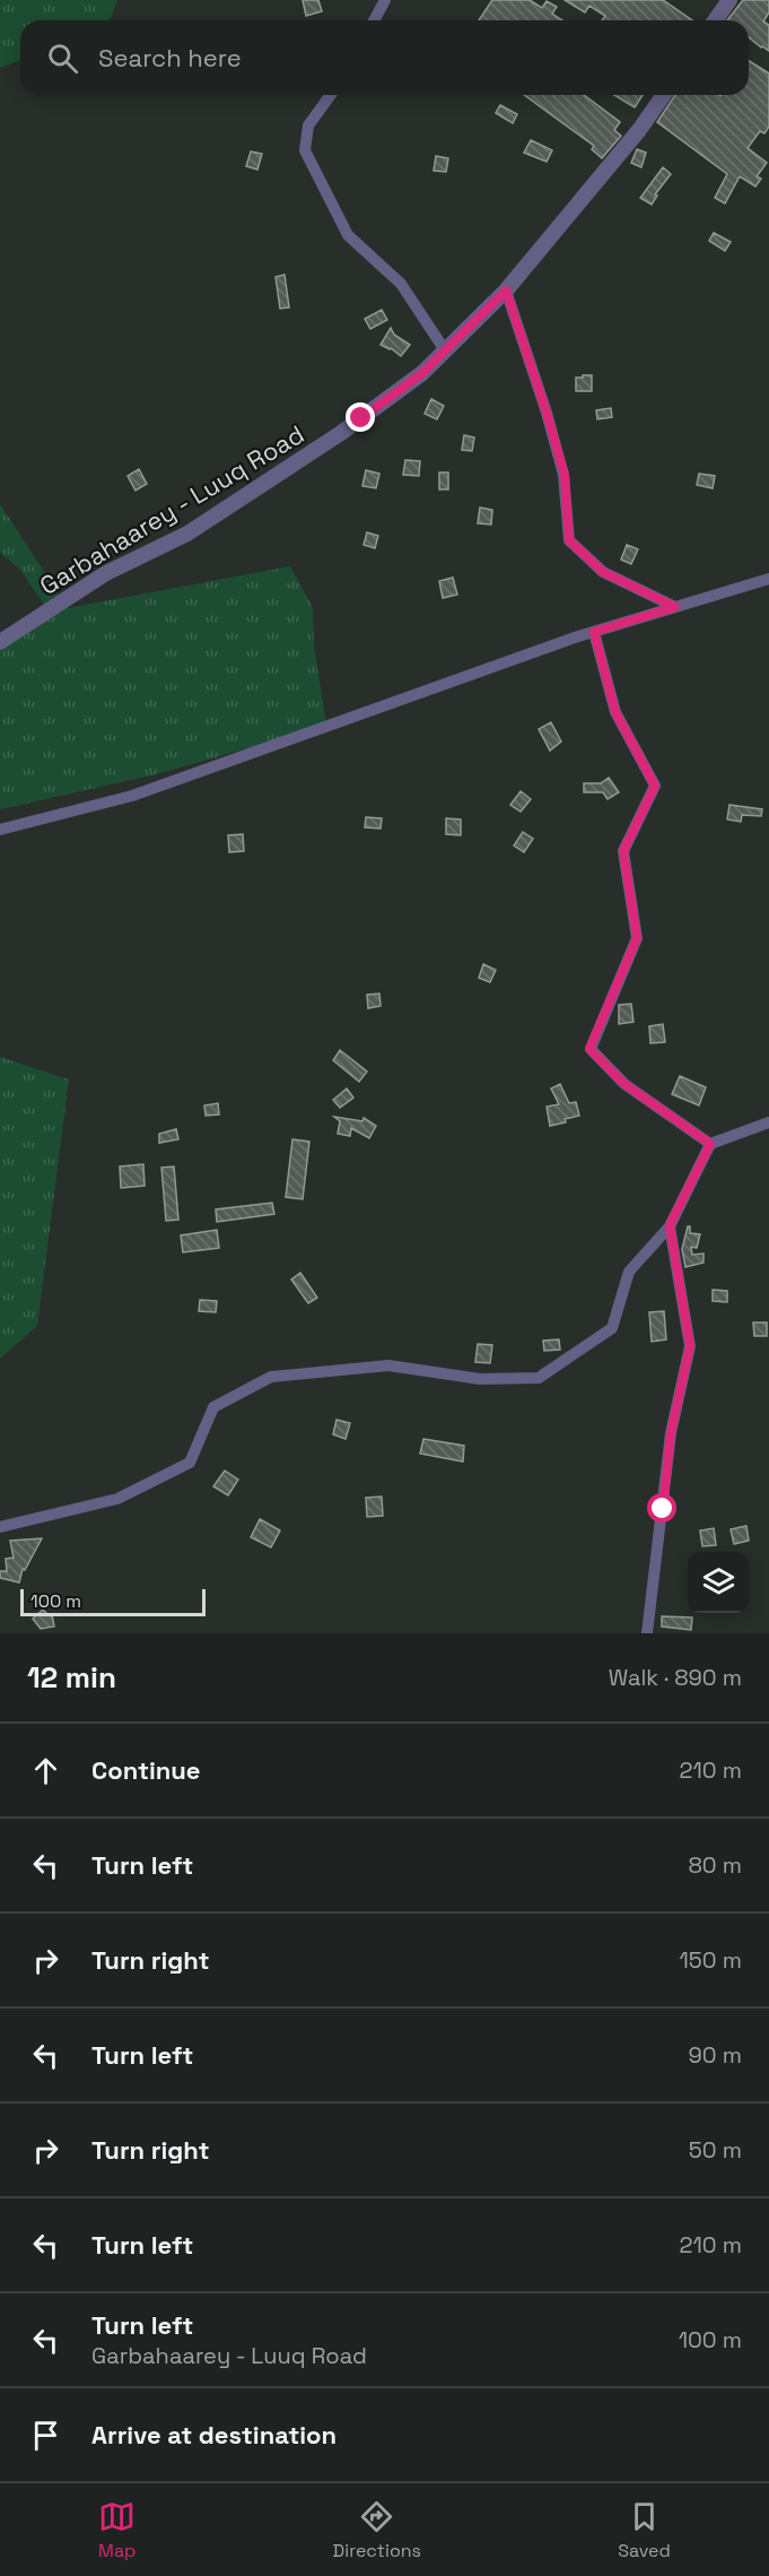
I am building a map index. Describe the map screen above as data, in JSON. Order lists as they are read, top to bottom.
{
  "streets": {
    "street": ["Garbahaarey - Luuq Road"]
  },
  "scale_bar": "100 m",
  "page": {
    "search": "Search here",
    "scale": "100 m",
    "heading": ["12 min", "Walk · 890 m"],
    "list": [
      ["Continue", "210 m"],
      ["Turn left", "80 m"],
      ["Turn right", "150 m"],
      ["Turn left", "90 m"],
      ["Turn right", "50 m"],
      ["Turn left", "210 m"],
      ["Turn left", "Garbahaarey - Luuq Road", "100 m"],
      "Arrive at destination"
    ],
    "nav": ["Map", "Directions", "Saved"]
  }
}
